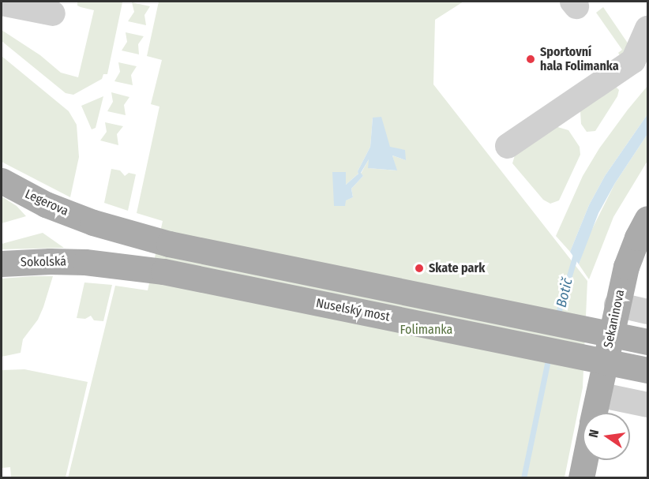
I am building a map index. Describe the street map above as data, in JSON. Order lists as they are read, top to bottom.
{
  "streets": {
    "main road": [
      "Legerova",
      "Sokolská",
      "Nuselský most",
      "Sekaninova"
    ]
  },
  "crossings": [
    ["Sokolská", "Nuselský most"]
  ],
  "water": ["Botič"],
  "parks": ["Folimanka"],
  "places": ["Sportovní hala Folimanka", "Skate park"],
  "north": "left"
}
